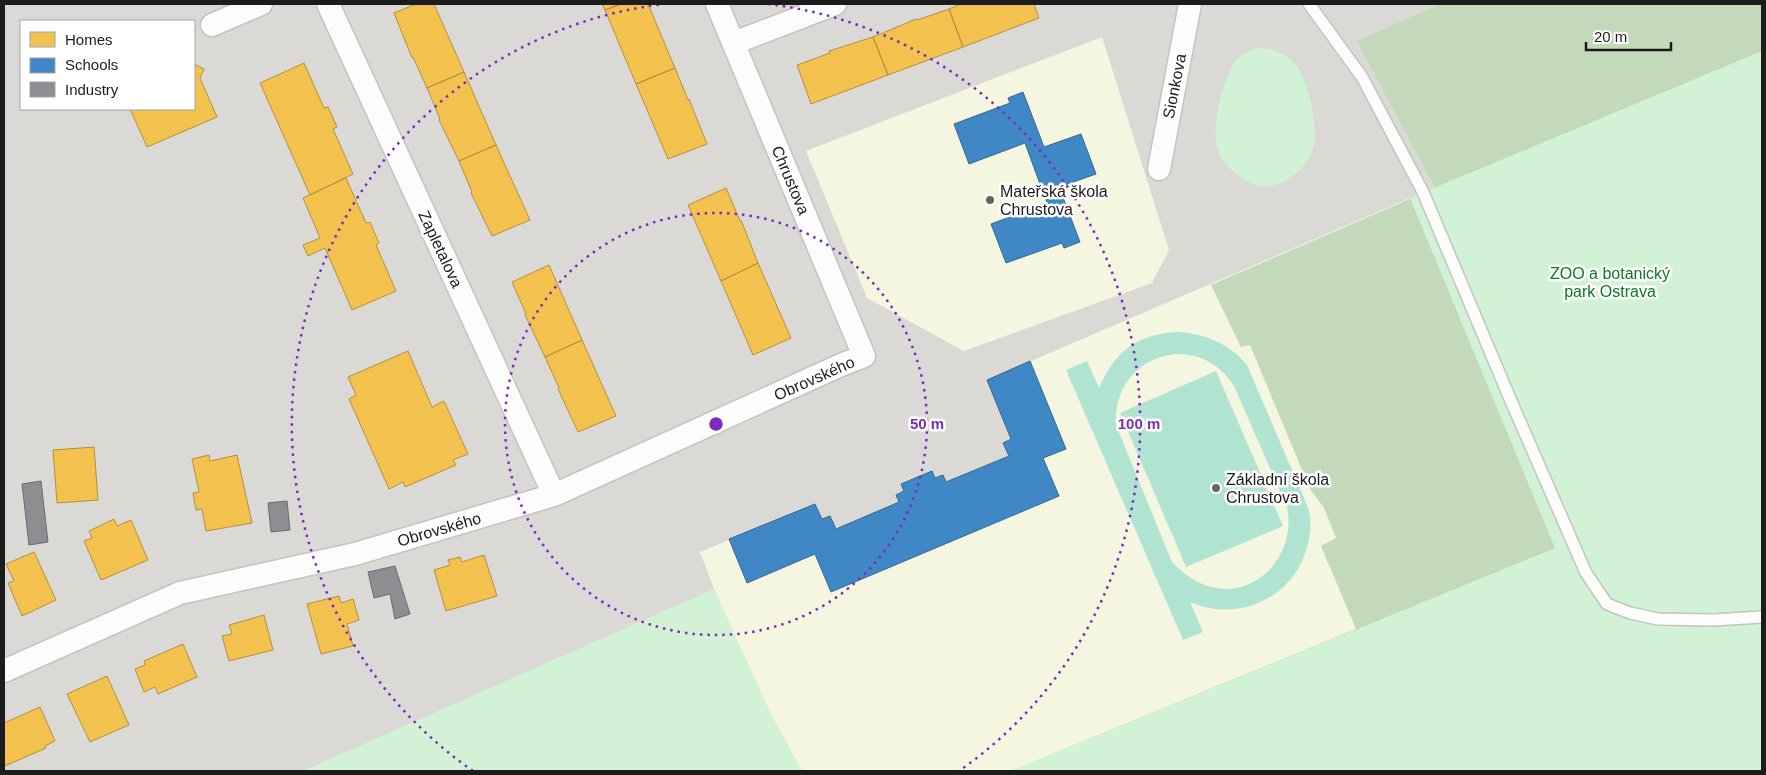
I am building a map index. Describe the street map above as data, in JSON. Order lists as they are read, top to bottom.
{
  "streets": {
    "street": [
      "Sionkova",
      "Chrustova",
      "Zapletalova",
      "Obrovského"
    ]
  },
  "crossings": [
    ["Chrustova", "Obrovského"],
    ["Zapletalova", "Obrovského"]
  ],
  "parks": ["ZOO a botanický park Ostrava"],
  "places": ["Mateřská škola Chrustova", "Základní škola Chrustova"],
  "legend": ["Homes", "Schools", "Industry"],
  "scale_bar": "20 m",
  "rings": ["50 m", "100 m"]
}
